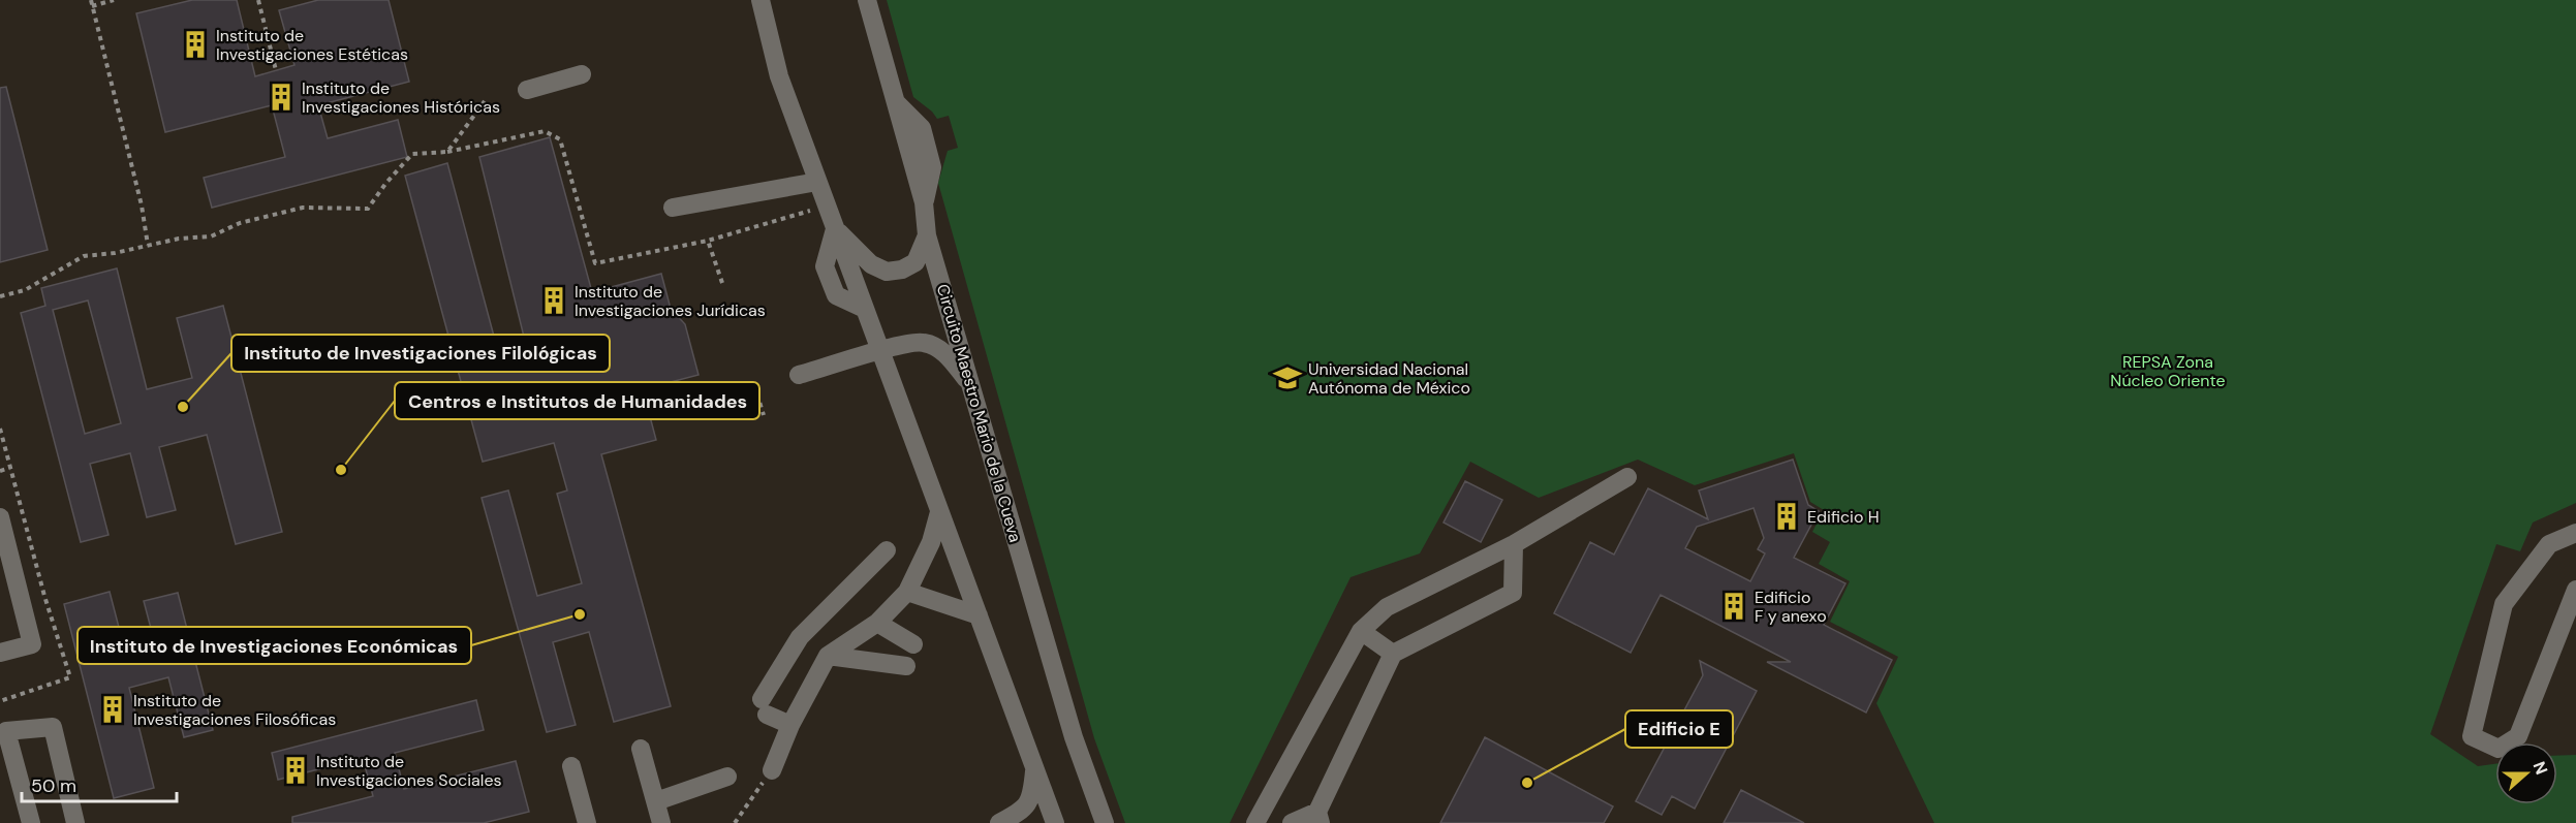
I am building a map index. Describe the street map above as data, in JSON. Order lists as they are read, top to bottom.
{
  "streets": {
    "street": ["Circuito Maestro Mario de la Cueva"]
  },
  "parks": ["REPSA Zona Núcleo Oriente"],
  "places": {
    "building": [
      "Instituto de Investigaciones Estéticas",
      "Instituto de Investigaciones Históricas",
      "Instituto de Investigaciones Jurídicas",
      "Edificio H",
      "Edificio F y anexo",
      "Instituto de Investigaciones Filosóficas",
      "Instituto de Investigaciones Sociales"
    ],
    "school or university": ["Universidad Nacional Autónoma de México"],
    "other": [
      "Instituto de Investigaciones Filológicas",
      "Centros e Institutos de Humanidades",
      "Instituto de Investigaciones Económicas",
      "Edificio E"
    ]
  },
  "scale_bar": "50 m",
  "north": "right"
}
